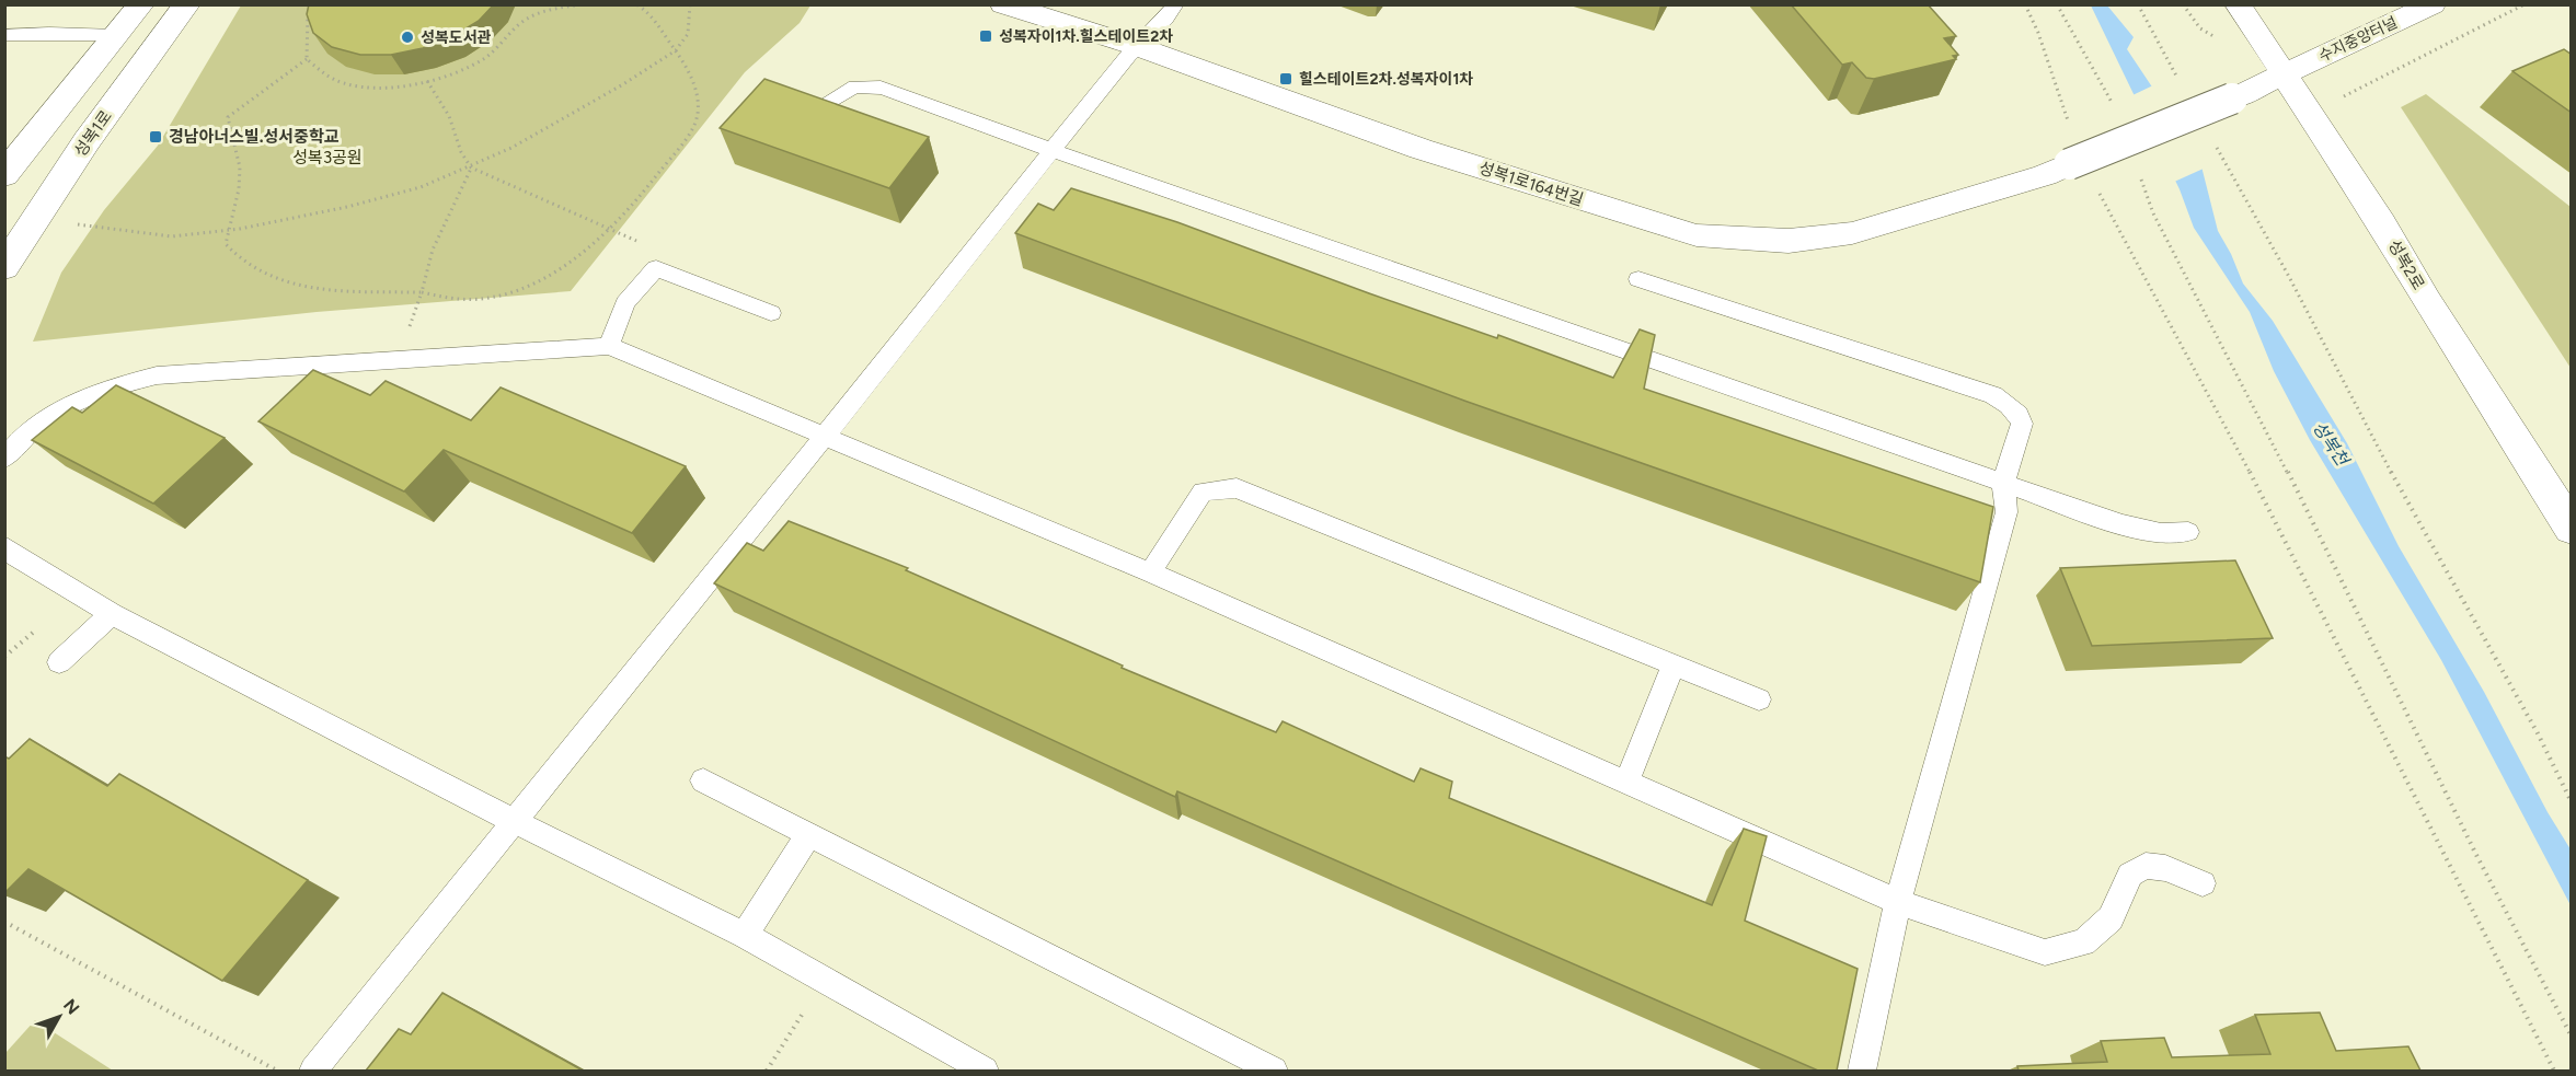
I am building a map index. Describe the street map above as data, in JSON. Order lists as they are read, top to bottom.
{
  "streets": {
    "street": [
      "수지중앙터널",
      "성복1로",
      "성복1로164번길",
      "성복2로"
    ]
  },
  "crossings": [
    ["수지중앙터널", "성복1로164번길"],
    ["수지중앙터널", "성복2로"],
    ["성복1로164번길", "성복2로"]
  ],
  "water": ["성복천"],
  "parks": ["성복3공원"],
  "places": {
    "transit": ["성복자이1차.힐스테이트2차", "힐스테이트2차.성복자이1차", "경남아너스빌.성서중학교"],
    "other": ["성복도서관"]
  },
  "north": "top right"
}
